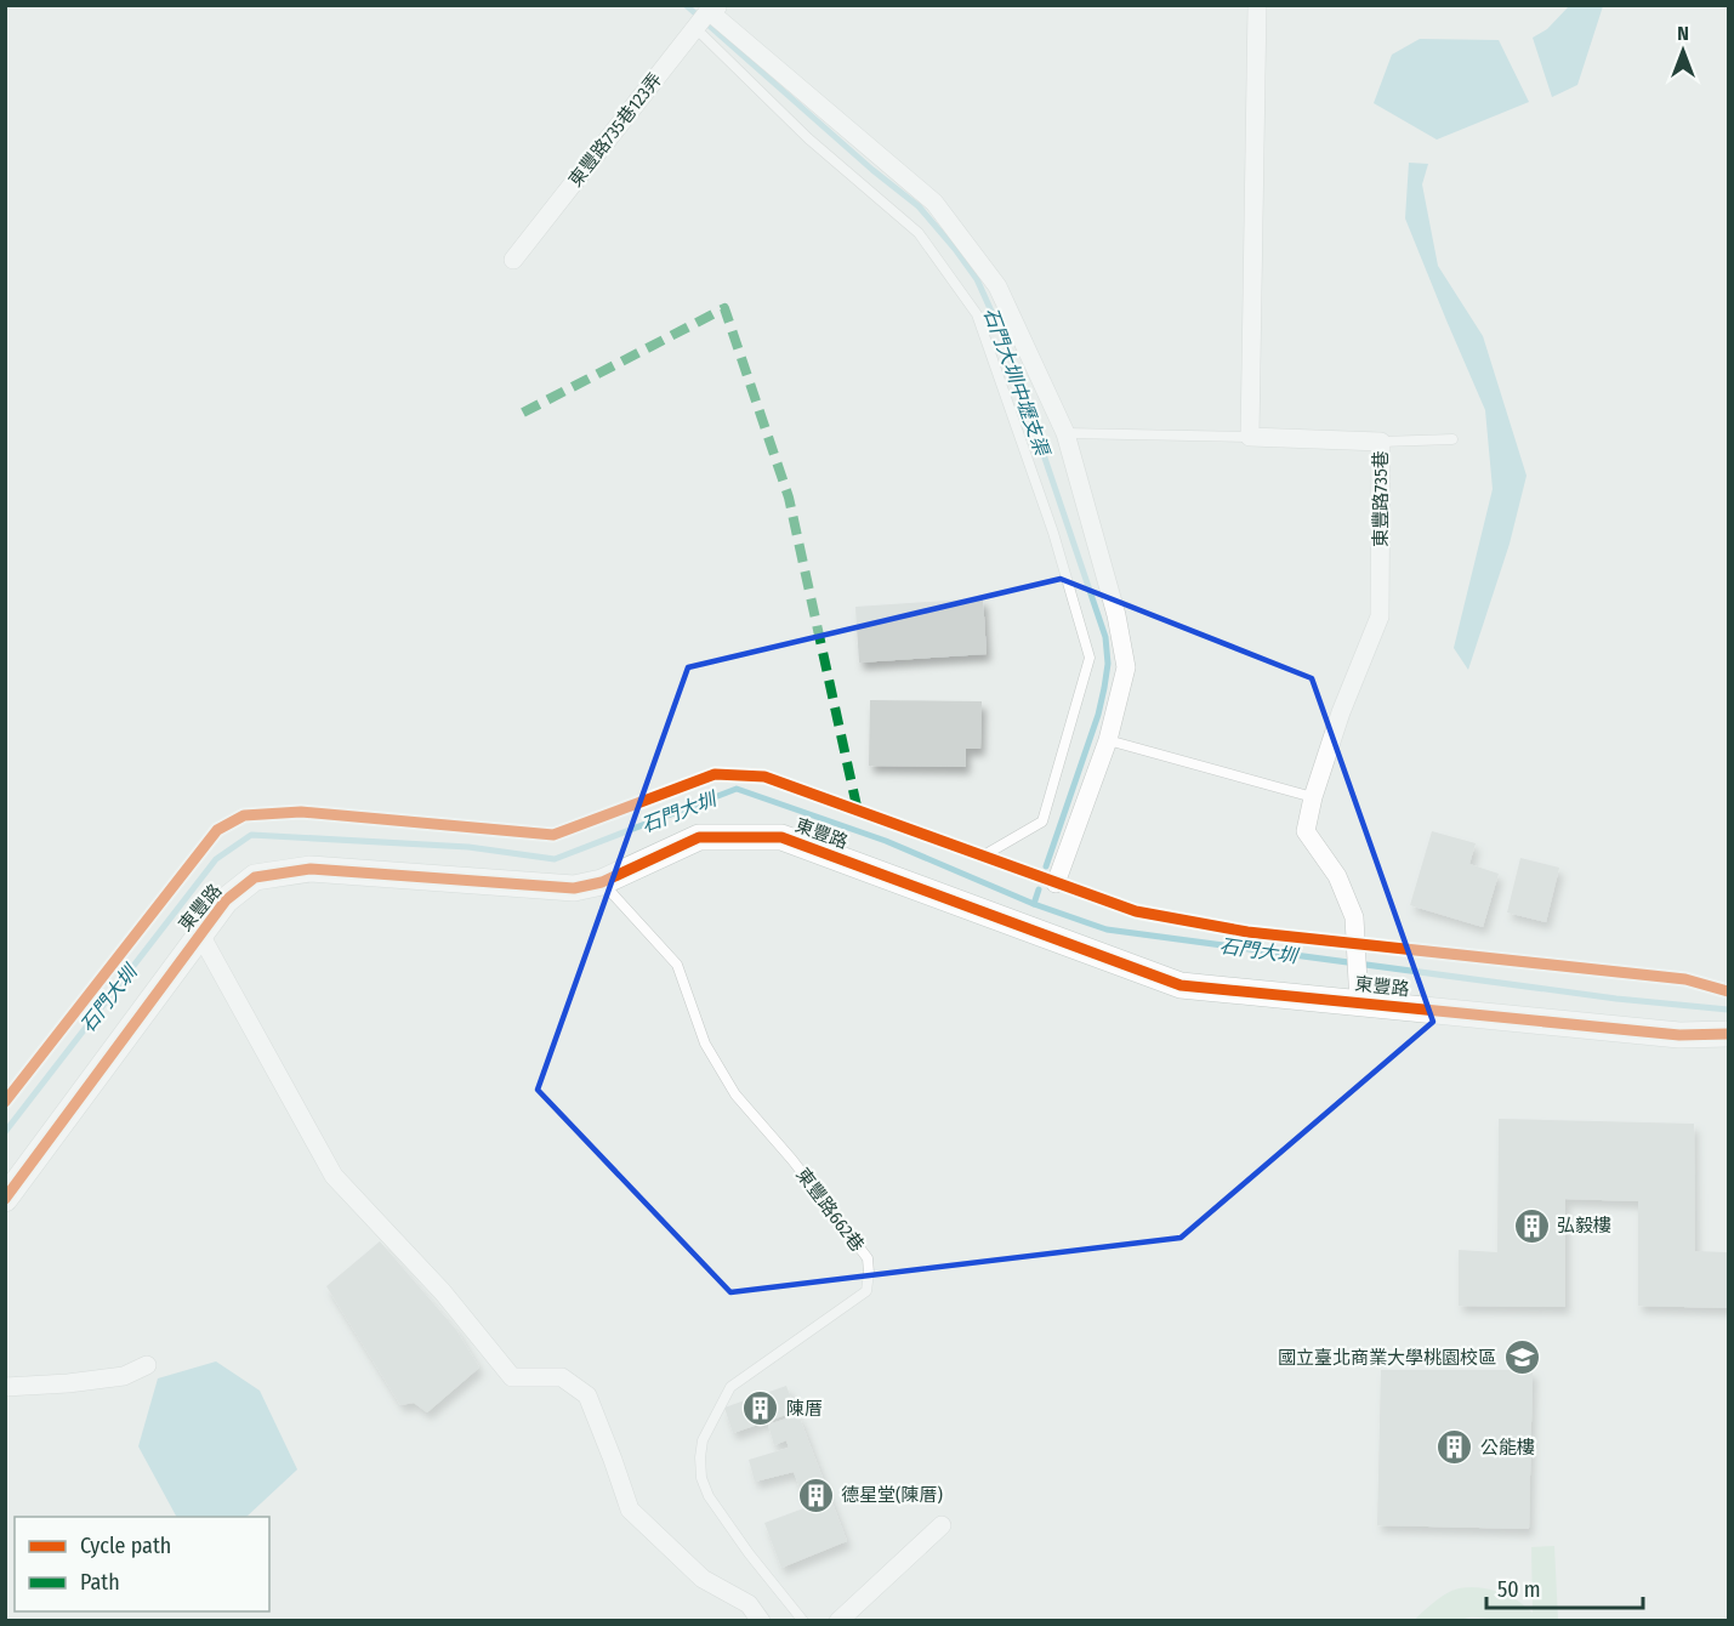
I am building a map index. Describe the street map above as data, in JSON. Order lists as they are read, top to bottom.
{
  "streets": {
    "street": ["東豐路735巷123弄", "東豐路735巷", "東豐路"],
    "lane": ["東豐路662巷"]
  },
  "crossings": [
    ["東豐路735巷", "東豐路"],
    ["東豐路", "東豐路662巷"]
  ],
  "water": ["石門大圳中壢支渠", "石門大圳"],
  "places": {
    "building": [
      "弘毅樓",
      "陳厝",
      "公能樓",
      "德星堂(陳厝)"
    ],
    "school or university": ["國立臺北商業大學桃園校區"]
  },
  "legend": ["Cycle path", "Path"],
  "scale_bar": "50 m",
  "north": "top"
}
